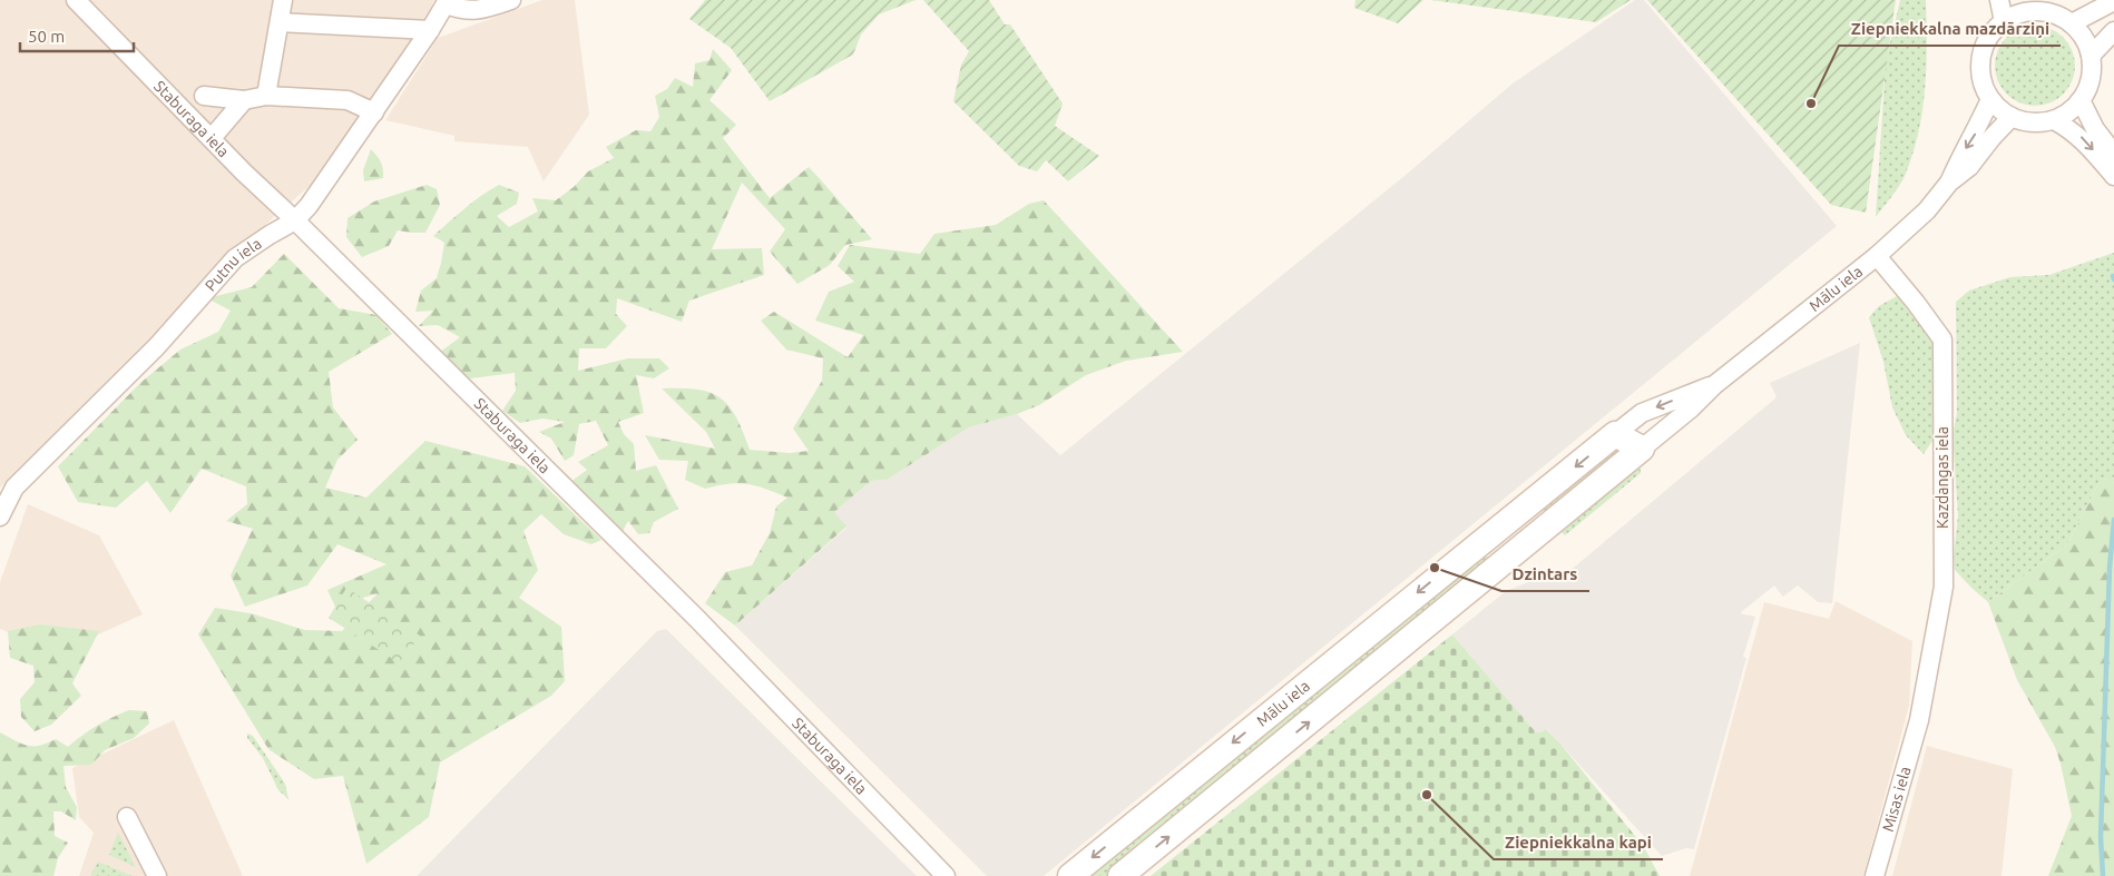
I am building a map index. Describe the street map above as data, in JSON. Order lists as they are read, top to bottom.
{
  "streets": {
    "street": [
      "Staburaga iela",
      "Putnu iela",
      "Mālu iela",
      "Kazdangas iela",
      "Misas iela"
    ]
  },
  "crossings": [
    ["Staburaga iela", "Putnu iela"],
    ["Mālu iela", "Kazdangas iela"],
    ["Kazdangas iela", "Misas iela"]
  ],
  "places": ["Ziepniekkalna mazdārziņi", "Dzintars", "Ziepniekkalna kapi"],
  "scale_bar": "50 m"
}
